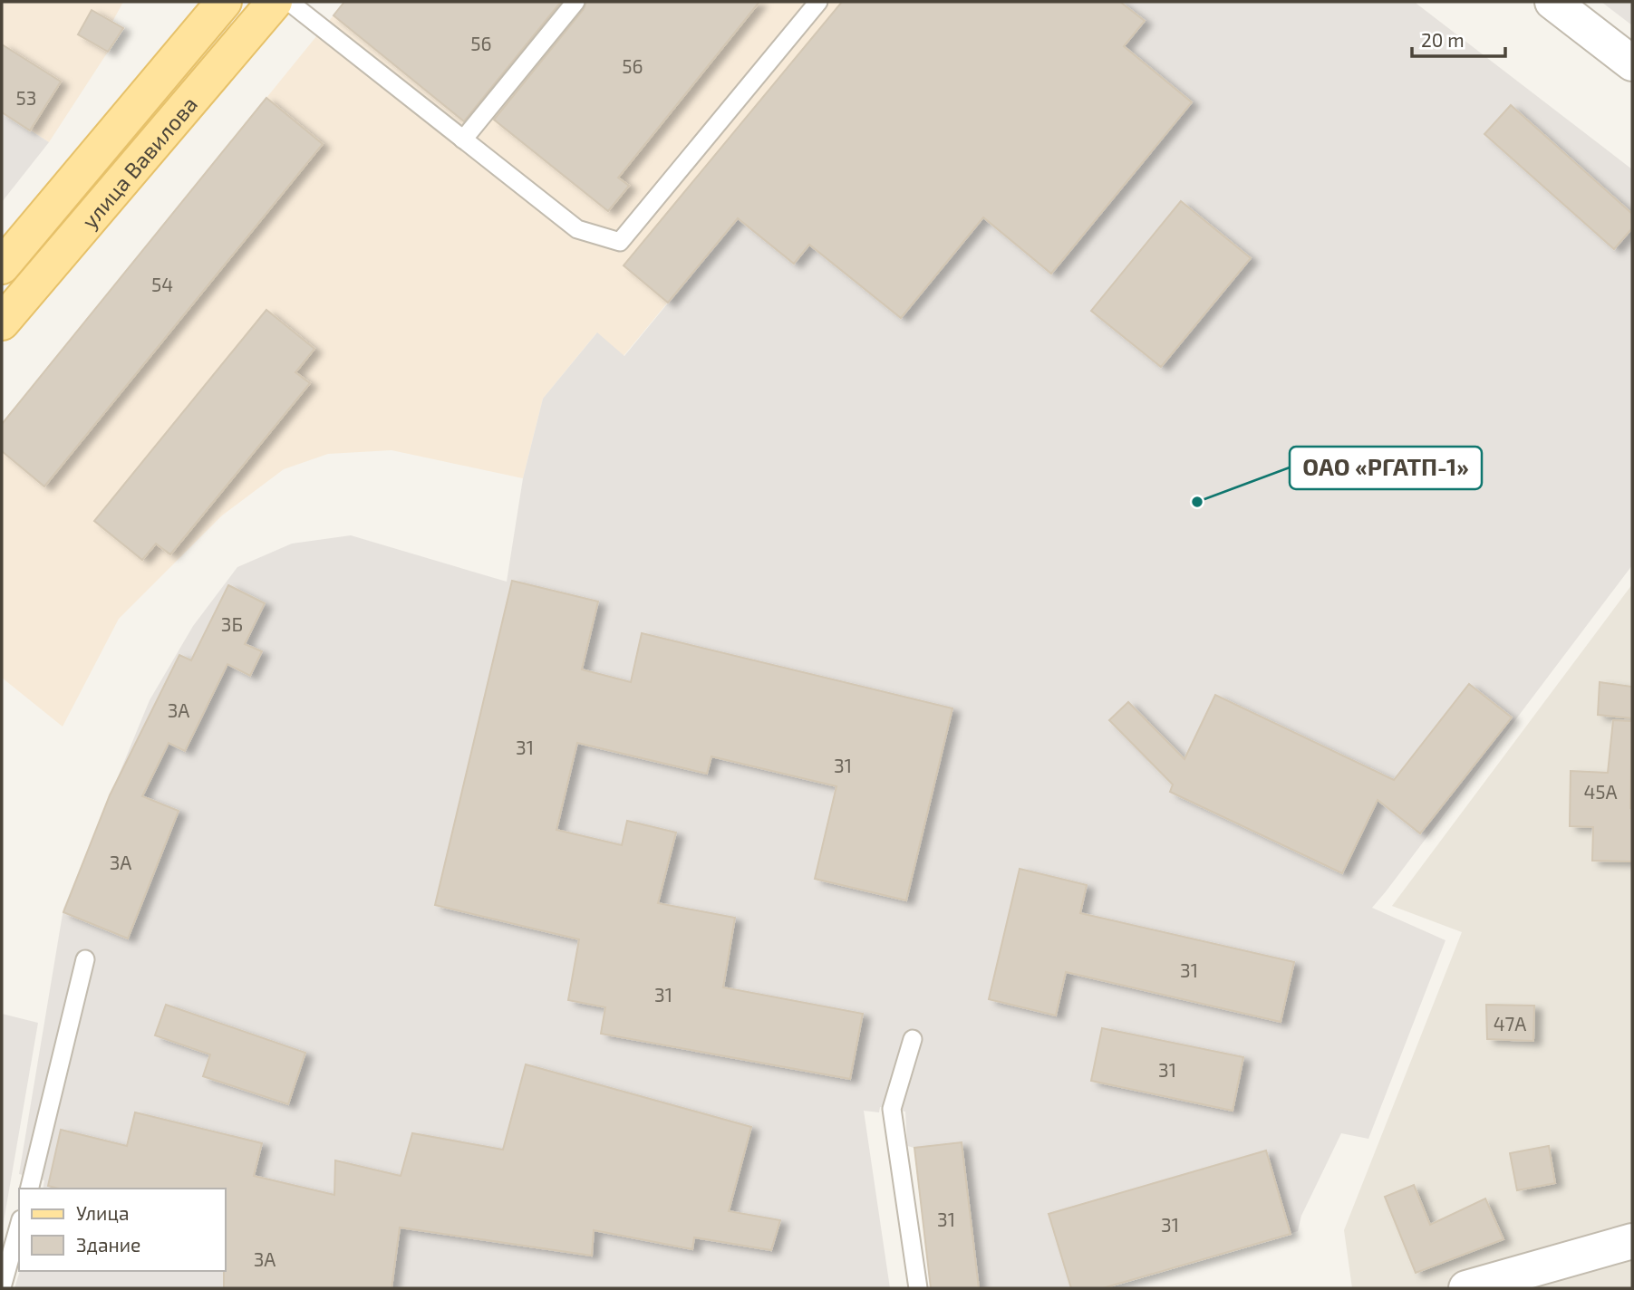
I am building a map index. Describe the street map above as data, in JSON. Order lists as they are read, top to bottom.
{
  "streets": {
    "main road": ["улица Вавилова"]
  },
  "places": ["ОАО «РГАТП-1»"],
  "house_numbers": [
    "56",
    "56",
    "53",
    "54",
    "3Б",
    "3А",
    "31",
    "31",
    "45А",
    "3А",
    "31",
    "31",
    "47А",
    "31",
    "31",
    "31",
    "3А"
  ],
  "legend": ["Улица", "Здание"],
  "scale_bar": "20 m"
}
